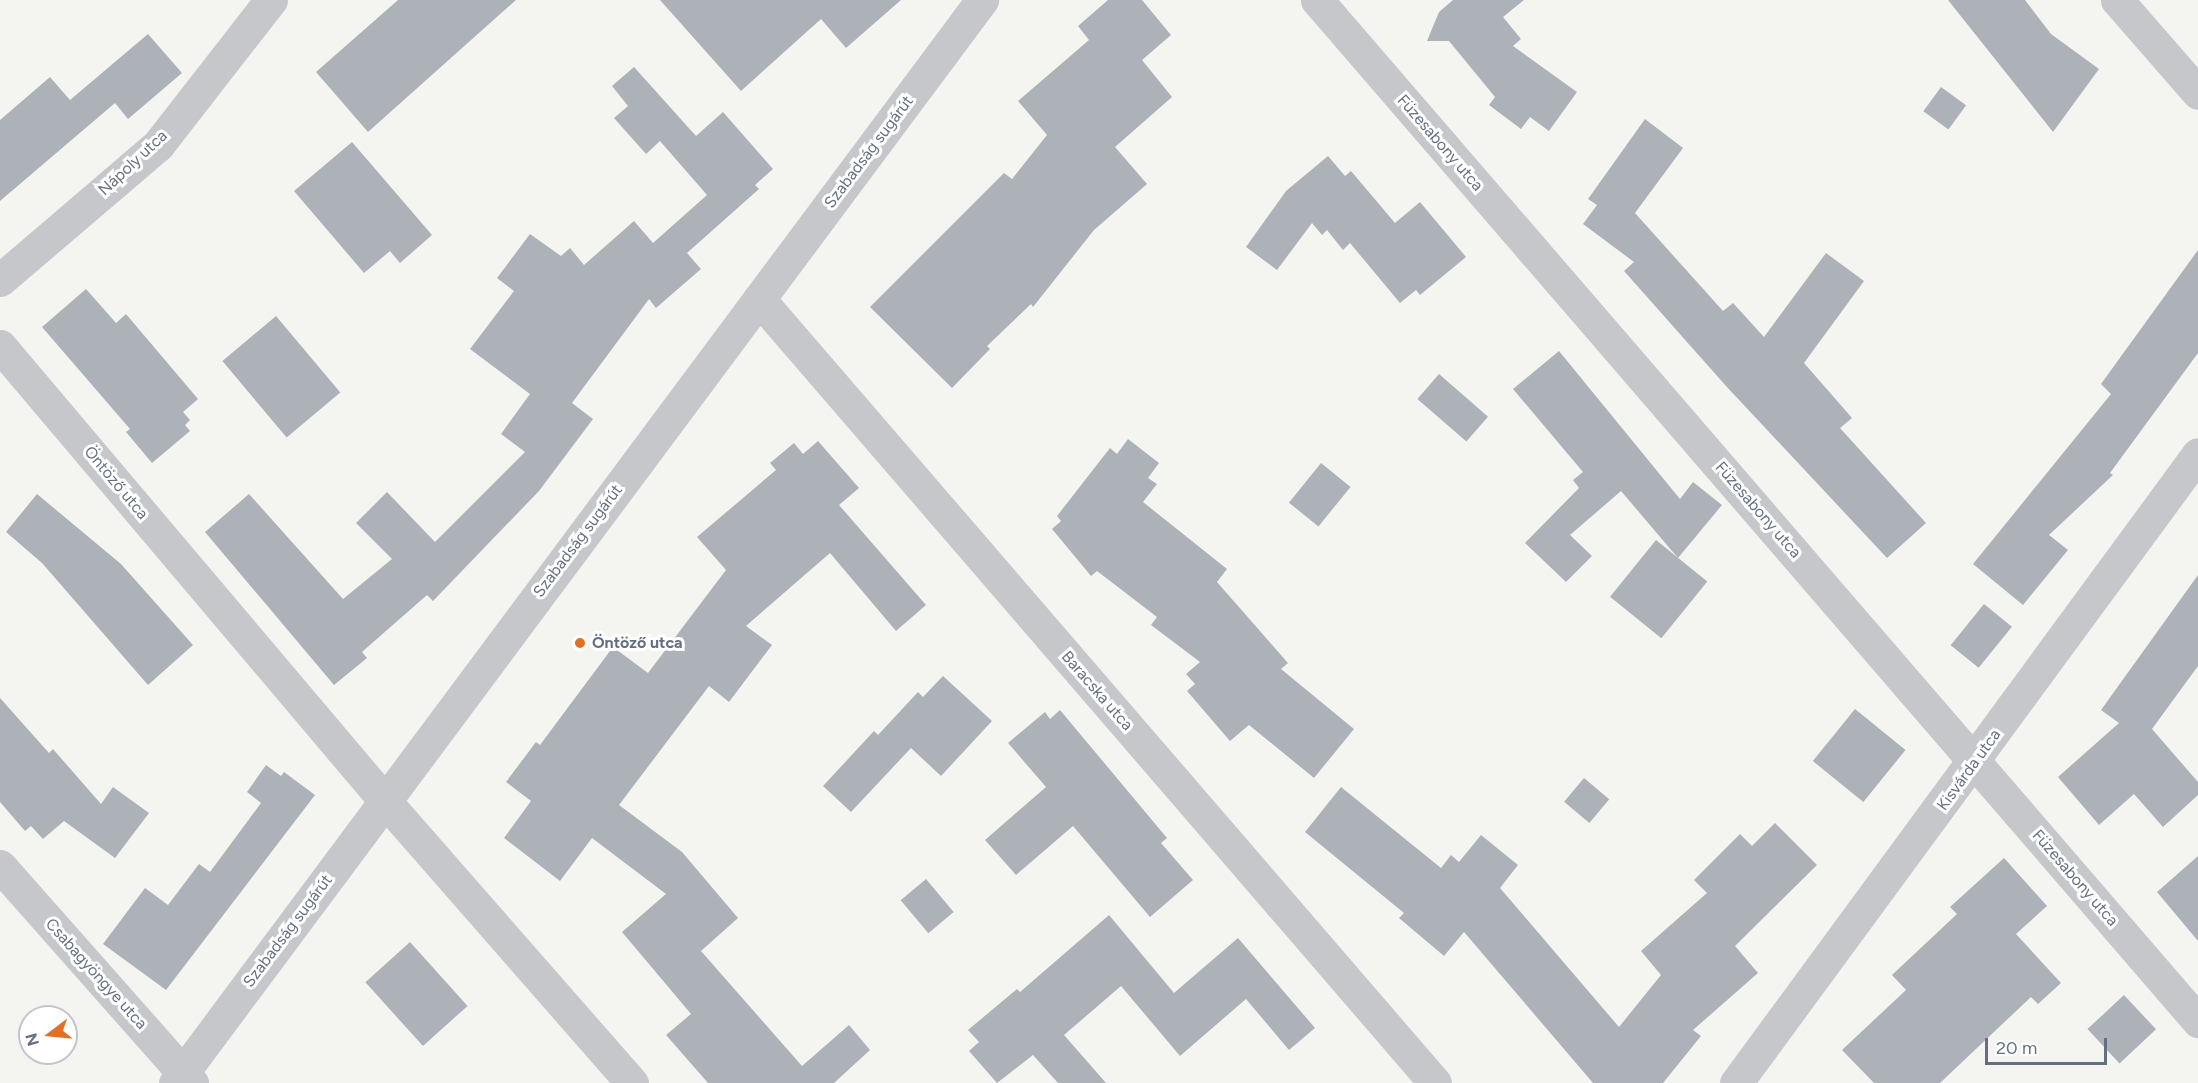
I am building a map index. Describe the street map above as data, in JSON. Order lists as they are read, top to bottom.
{
  "streets": {
    "street": [
      "Füzesabony utca",
      "Szabadság sugárút",
      "Nápoly utca",
      "Öntöző utca",
      "Baracska utca",
      "Kisvárda utca",
      "Csabagyöngye utca"
    ]
  },
  "crossings": [
    ["Füzesabony utca", "Kisvárda utca"],
    ["Szabadság sugárút", "Öntöző utca"],
    ["Szabadság sugárút", "Baracska utca"],
    ["Szabadság sugárút", "Csabagyöngye utca"]
  ],
  "places": ["Öntöző utca"],
  "scale_bar": "20 m",
  "north": "left"
}
